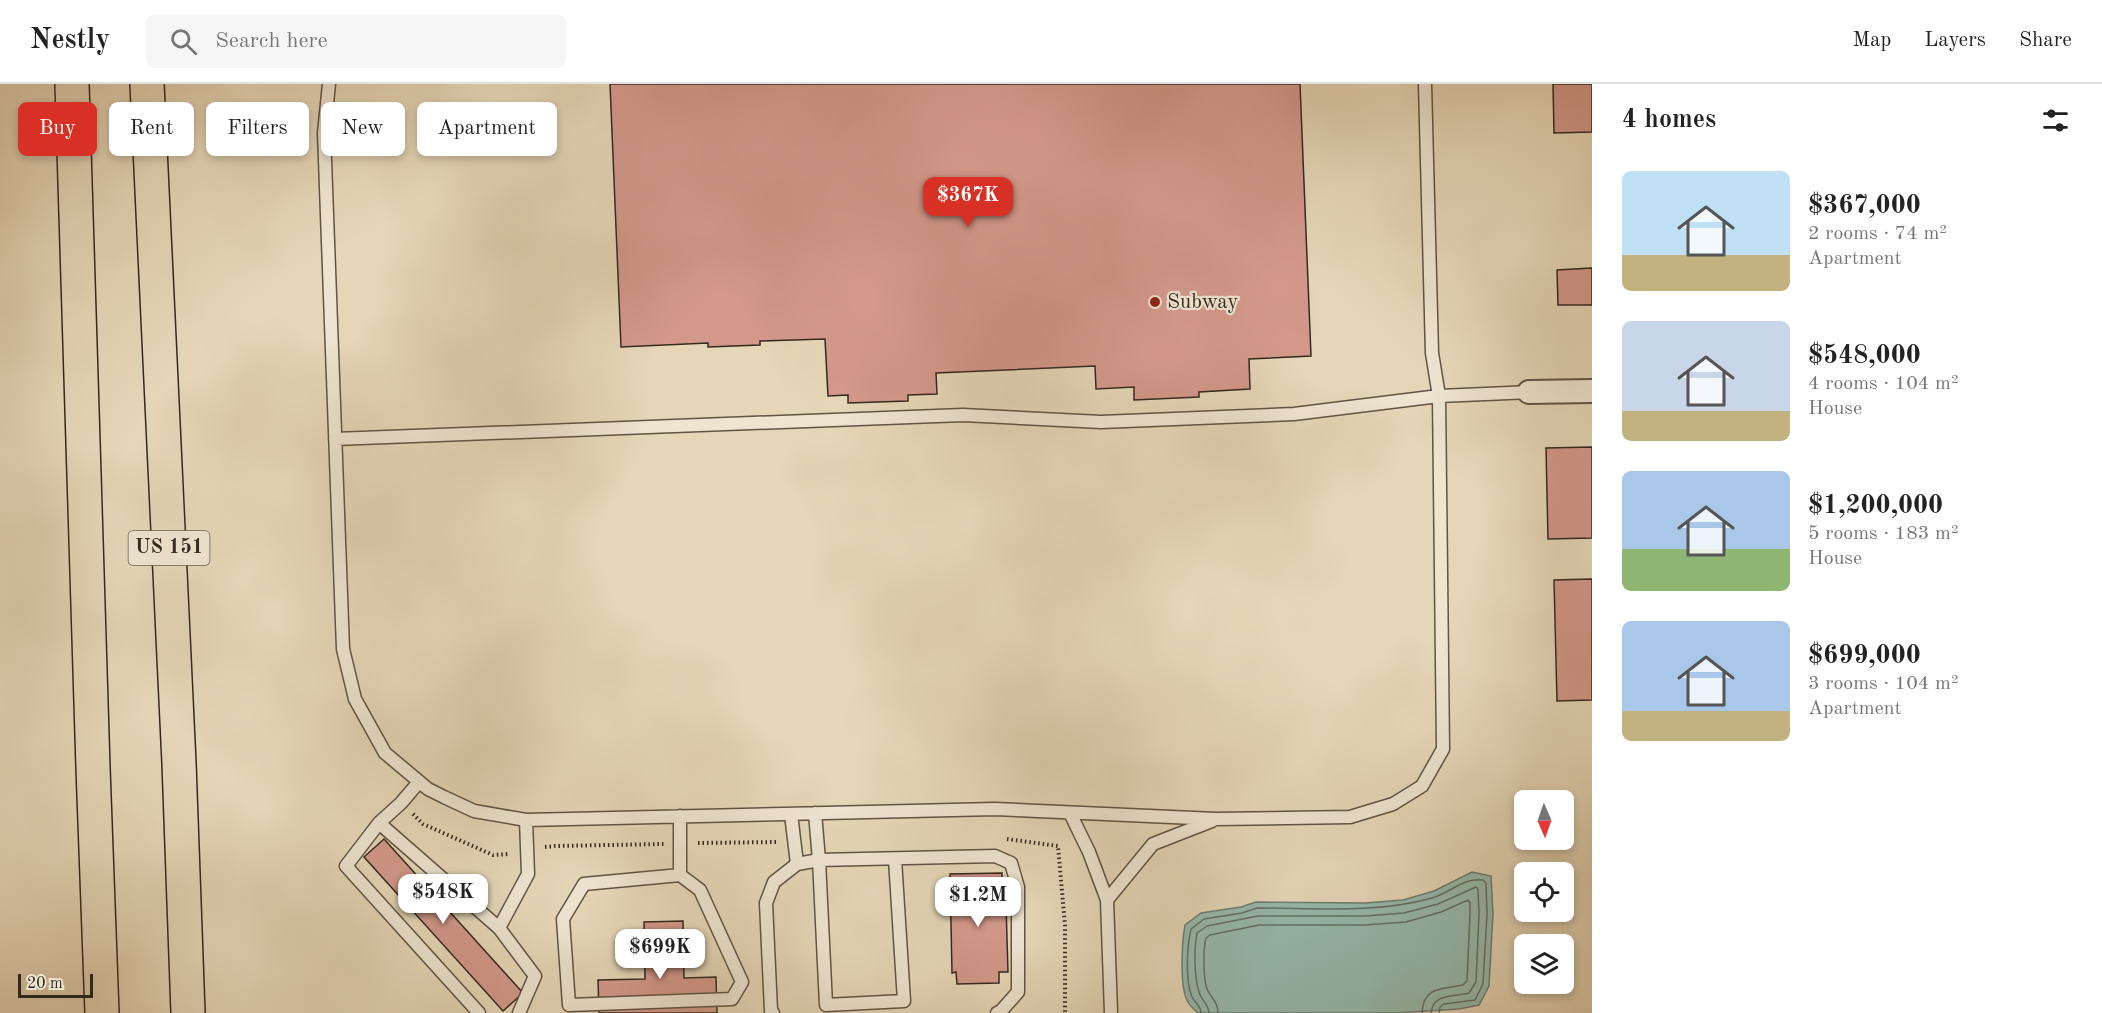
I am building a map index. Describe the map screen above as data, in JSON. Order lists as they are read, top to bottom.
{
  "streets": {
    "highway": ["US 151"]
  },
  "places": ["Subway"],
  "scale_bar": "20 m",
  "north": "bottom",
  "page": {
    "header": "Nestly",
    "search": "Search here",
    "nav": ["Map", "Layers", "Share"],
    "heading": "4 homes",
    "chip": [
      "Buy",
      "Rent",
      "Filters",
      "New",
      "Apartment"
    ],
    "list": [
      {
        "name": "$367,000",
        "note": "2 rooms · 74 m² · Apartment"
      },
      {
        "name": "$548,000",
        "note": "4 rooms · 104 m² · House"
      },
      {
        "name": "$1,200,000",
        "note": "5 rooms · 183 m² · House"
      },
      {
        "name": "$699,000",
        "note": "3 rooms · 104 m² · Apartment"
      }
    ],
    "price": [
      "$367K",
      "$548K",
      "$1.2M",
      "$699K"
    ],
    "scale": "20 m"
  }
}
